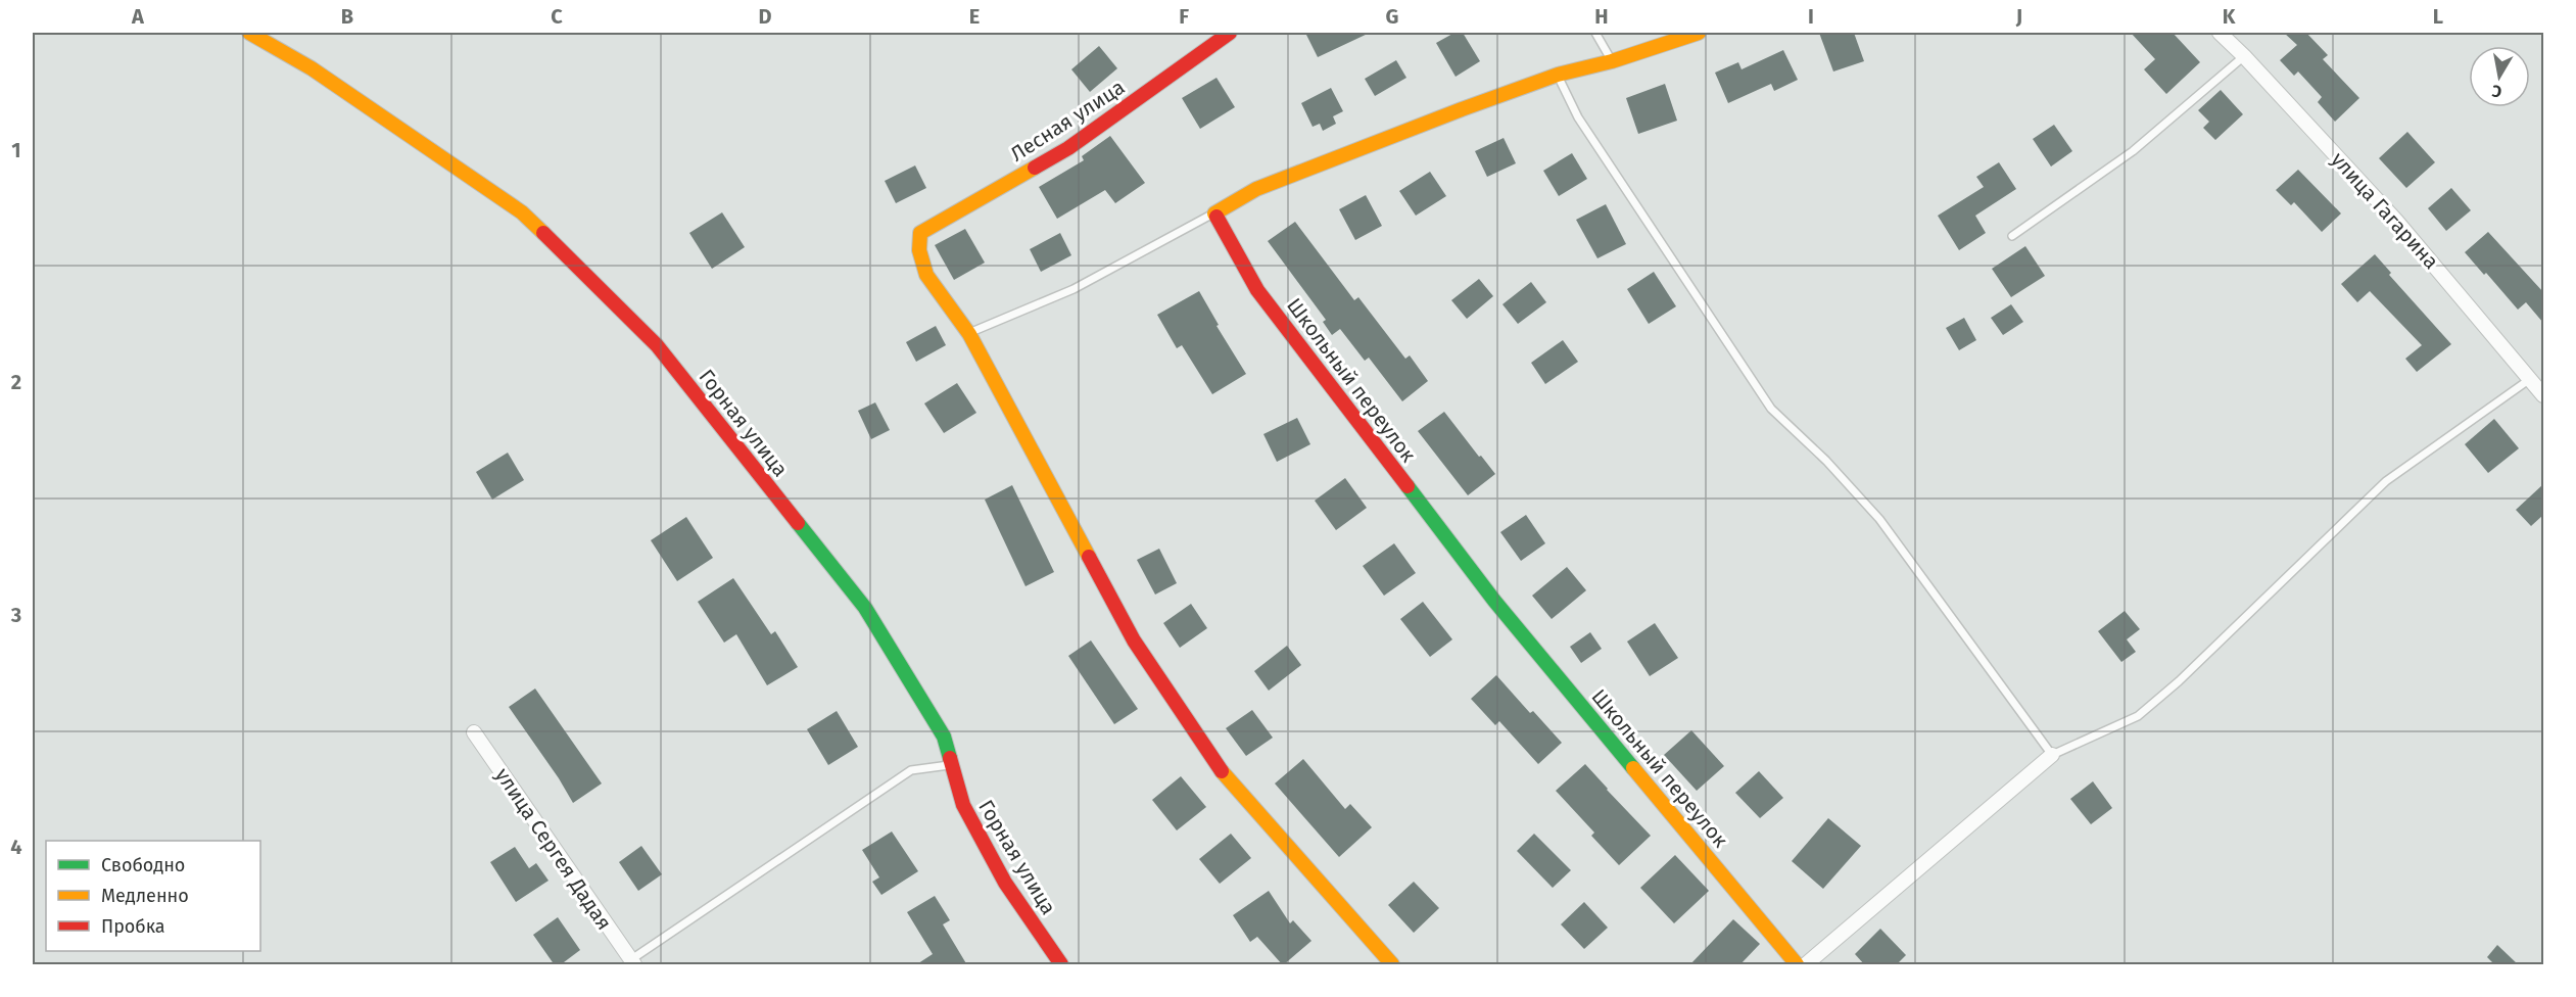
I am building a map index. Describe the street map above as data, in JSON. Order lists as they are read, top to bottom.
{
  "streets": {
    "street": [
      "Лесная улица",
      "улица Гагарина",
      "Школьный переулок",
      "Горная улица",
      "улица Сергея Дадая"
    ]
  },
  "legend": ["Свободно", "Медленно", "Пробка"],
  "north": "bottom",
  "grid": {
    "columns": [
      "A",
      "B",
      "C",
      "D",
      "E",
      "F",
      "G",
      "H",
      "I",
      "J",
      "K",
      "L"
    ],
    "rows": [
      "1",
      "2",
      "3",
      "4"
    ]
  }
}
